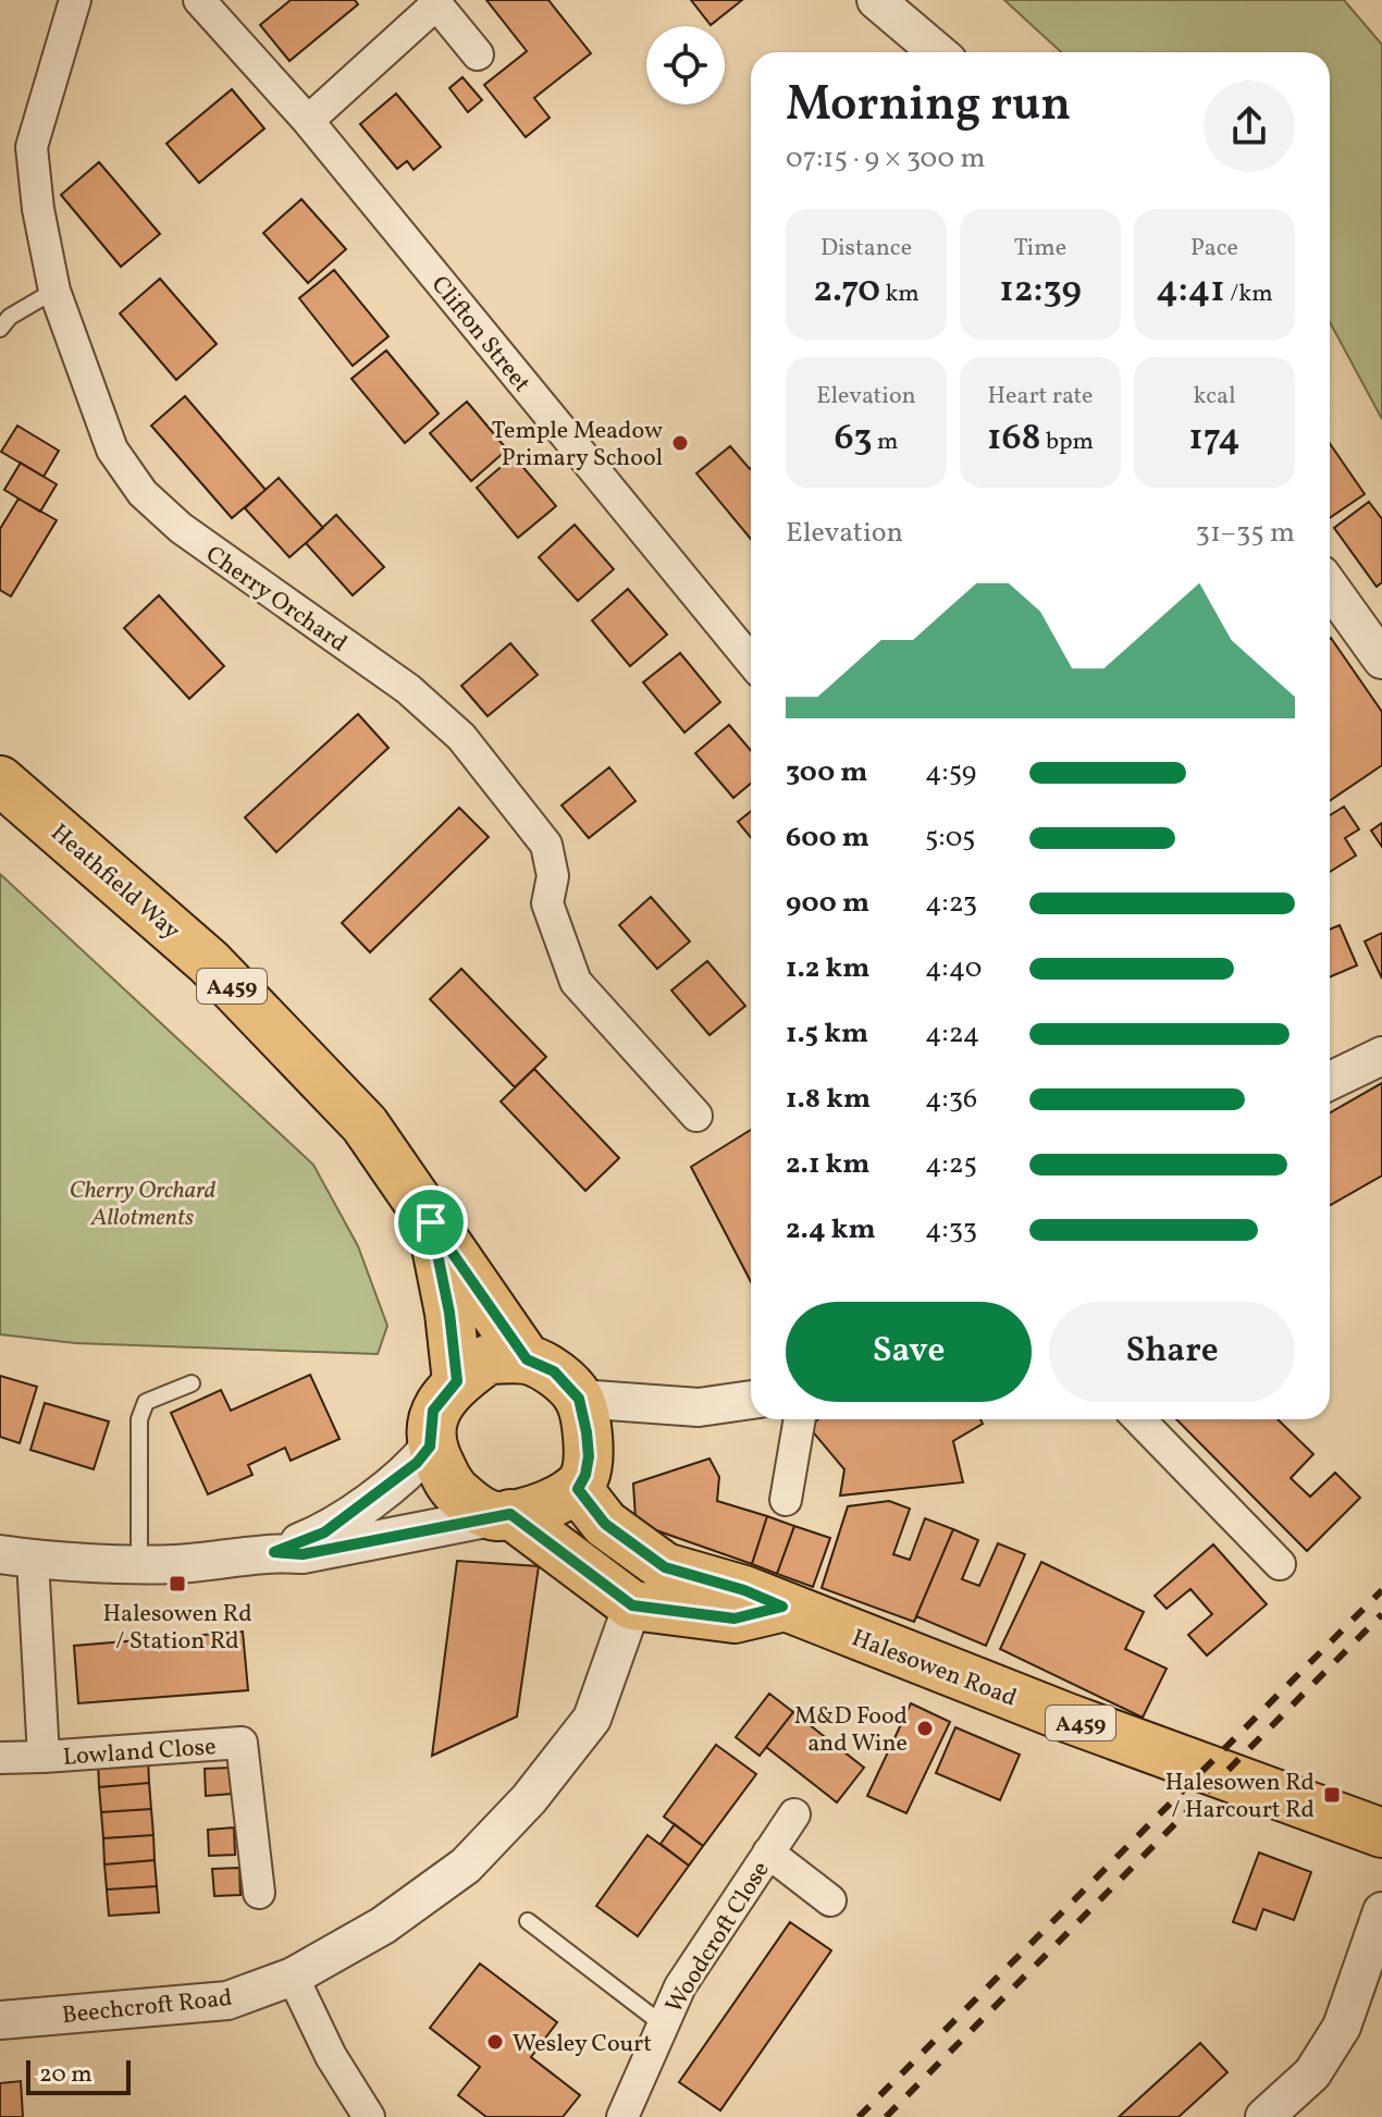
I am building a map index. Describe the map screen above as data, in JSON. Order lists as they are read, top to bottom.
{
  "streets": {
    "main road": ["Heathfield Way", "A459", "Halesowen Road"],
    "street": [
      "Clifton Street",
      "Cherry Orchard",
      "Lowland Close",
      "Woodcroft Close",
      "Beechcroft Road"
    ]
  },
  "crossings": [
    ["Heathfield Way", "A459"],
    ["Heathfield Way", "Halesowen Road"],
    ["A459", "Halesowen Road"]
  ],
  "parks": ["Cherry Orchard Allotments"],
  "places": {
    "other": ["Temple Meadow Primary School", "M&D Food and Wine", "Wesley Court"],
    "transit": ["Halesowen Rd / Station Rd", "Halesowen Rd / Harcourt Rd"]
  },
  "scale_bar": "20 m",
  "page": {
    "heading": ["Morning run", "07:15 · 9 × 300 m"],
    "stats": [
      ["Distance", "2.70 km"],
      ["Time", "12:39"],
      ["Pace", "4:41 /km"],
      ["Elevation", "63 m"],
      ["Heart rate", "168 bpm"],
      ["kcal", "174"]
    ],
    "chart": ["Elevation", "31–35 m"],
    "list": [
      {
        "name": "300 m",
        "note": "4:59"
      },
      {
        "name": "600 m",
        "note": "5:05"
      },
      {
        "name": "900 m",
        "note": "4:23"
      },
      {
        "name": "1.2 km",
        "note": "4:40"
      },
      {
        "name": "1.5 km",
        "note": "4:24"
      },
      {
        "name": "1.8 km",
        "note": "4:36"
      },
      {
        "name": "2.1 km",
        "note": "4:25"
      },
      {
        "name": "2.4 km",
        "note": "4:33"
      }
    ],
    "buttons": ["Save", "Share"],
    "scale": "20 m"
  }
}
